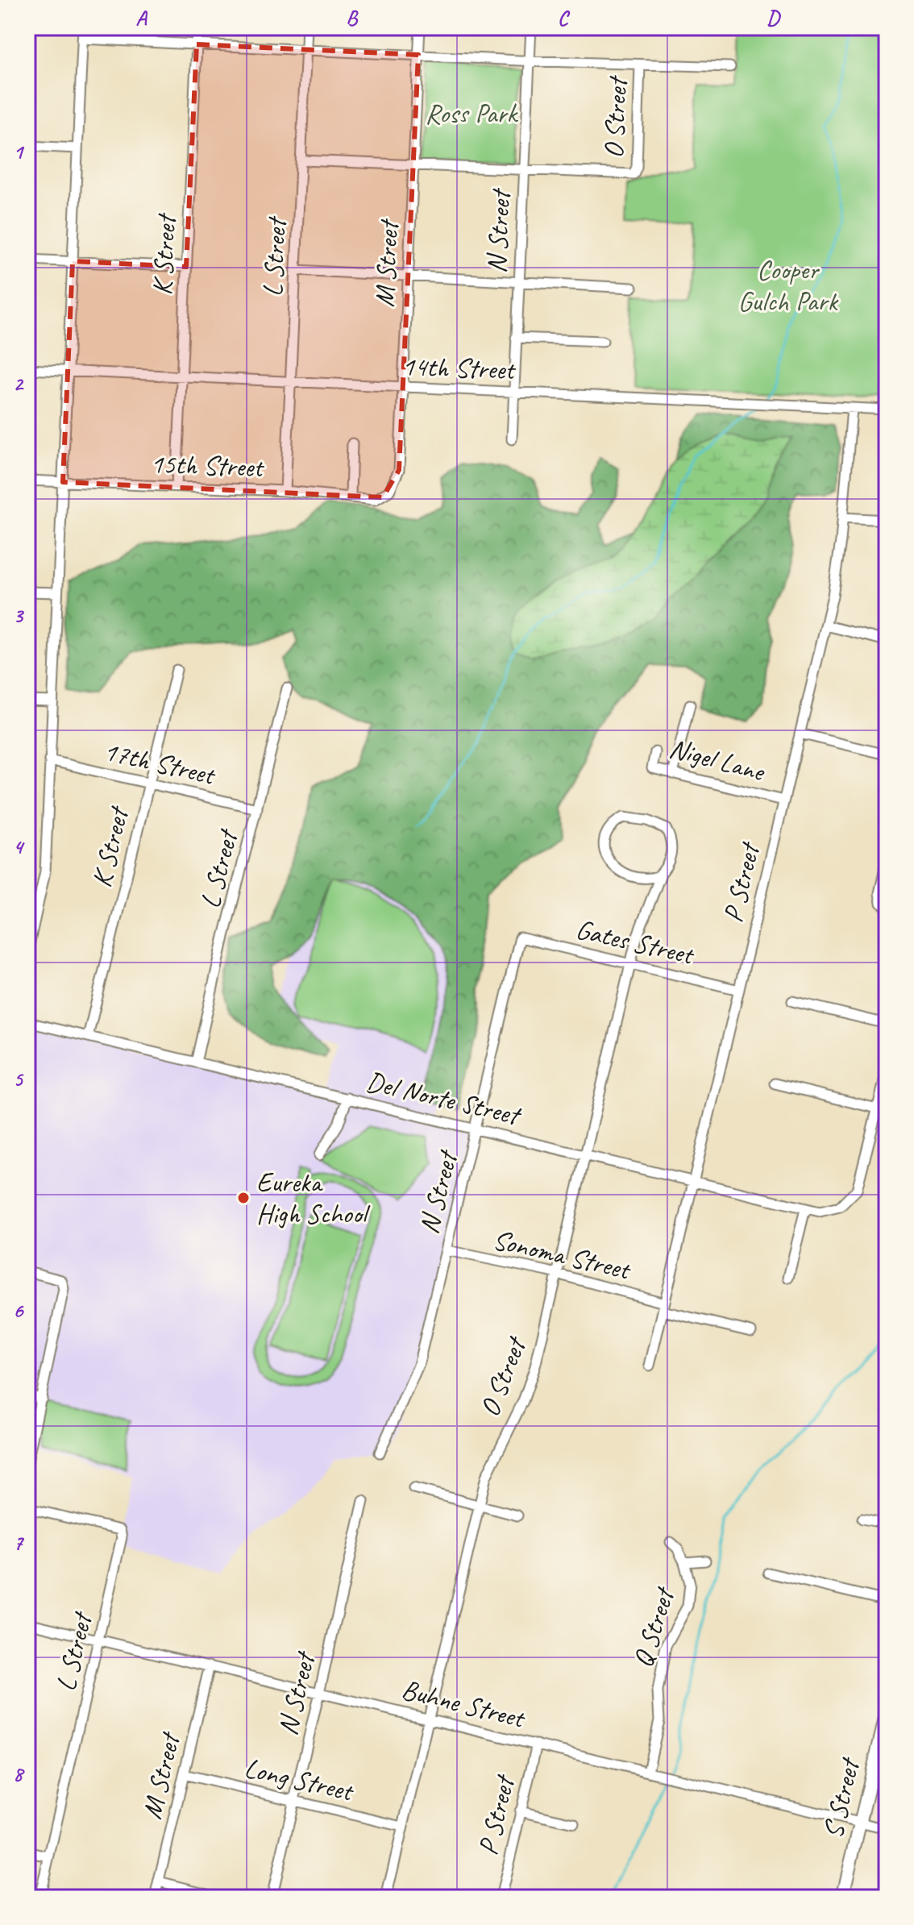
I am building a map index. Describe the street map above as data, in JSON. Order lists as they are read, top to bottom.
{
  "streets": {
    "main road": ["S Street"],
    "street": [
      "O Street",
      "N Street",
      "K Street",
      "L Street",
      "M Street",
      "14th Street",
      "15th Street",
      "Nigel Lane",
      "17th Street",
      "P Street",
      "Gates Street",
      "Del Norte Street",
      "Sonoma Street",
      "Q Street",
      "Buhne Street",
      "Long Street"
    ]
  },
  "crossings": [
    ["O Street", "N Street"],
    ["O Street", "Gates Street"],
    ["O Street", "Del Norte Street"],
    ["O Street", "Sonoma Street"],
    ["O Street", "Buhne Street"],
    ["O Street", "Long Street"],
    ["N Street", "14th Street"],
    ["N Street", "Gates Street"],
    ["N Street", "Del Norte Street"],
    ["N Street", "Sonoma Street"],
    ["N Street", "Buhne Street"],
    ["N Street", "Long Street"],
    ["K Street", "14th Street"],
    ["K Street", "15th Street"],
    ["K Street", "17th Street"],
    ["K Street", "Del Norte Street"],
    ["L Street", "14th Street"],
    ["L Street", "15th Street"],
    ["L Street", "17th Street"],
    ["L Street", "Del Norte Street"],
    ["L Street", "Buhne Street"],
    ["M Street", "14th Street"],
    ["M Street", "15th Street"],
    ["M Street", "Buhne Street"],
    ["M Street", "Long Street"],
    ["14th Street", "P Street"],
    ["Nigel Lane", "P Street"],
    ["P Street", "Gates Street"],
    ["P Street", "Del Norte Street"],
    ["P Street", "Sonoma Street"],
    ["P Street", "Buhne Street"],
    ["Q Street", "Buhne Street"],
    ["Buhne Street", "S Street"]
  ],
  "parks": ["Ross Park", "Cooper Gulch Park"],
  "places": ["Eureka High School"],
  "grid": {
    "columns": [
      "A",
      "B",
      "C",
      "D"
    ],
    "rows": [
      "1",
      "2",
      "3",
      "4",
      "5",
      "6",
      "7",
      "8"
    ]
  }
}
